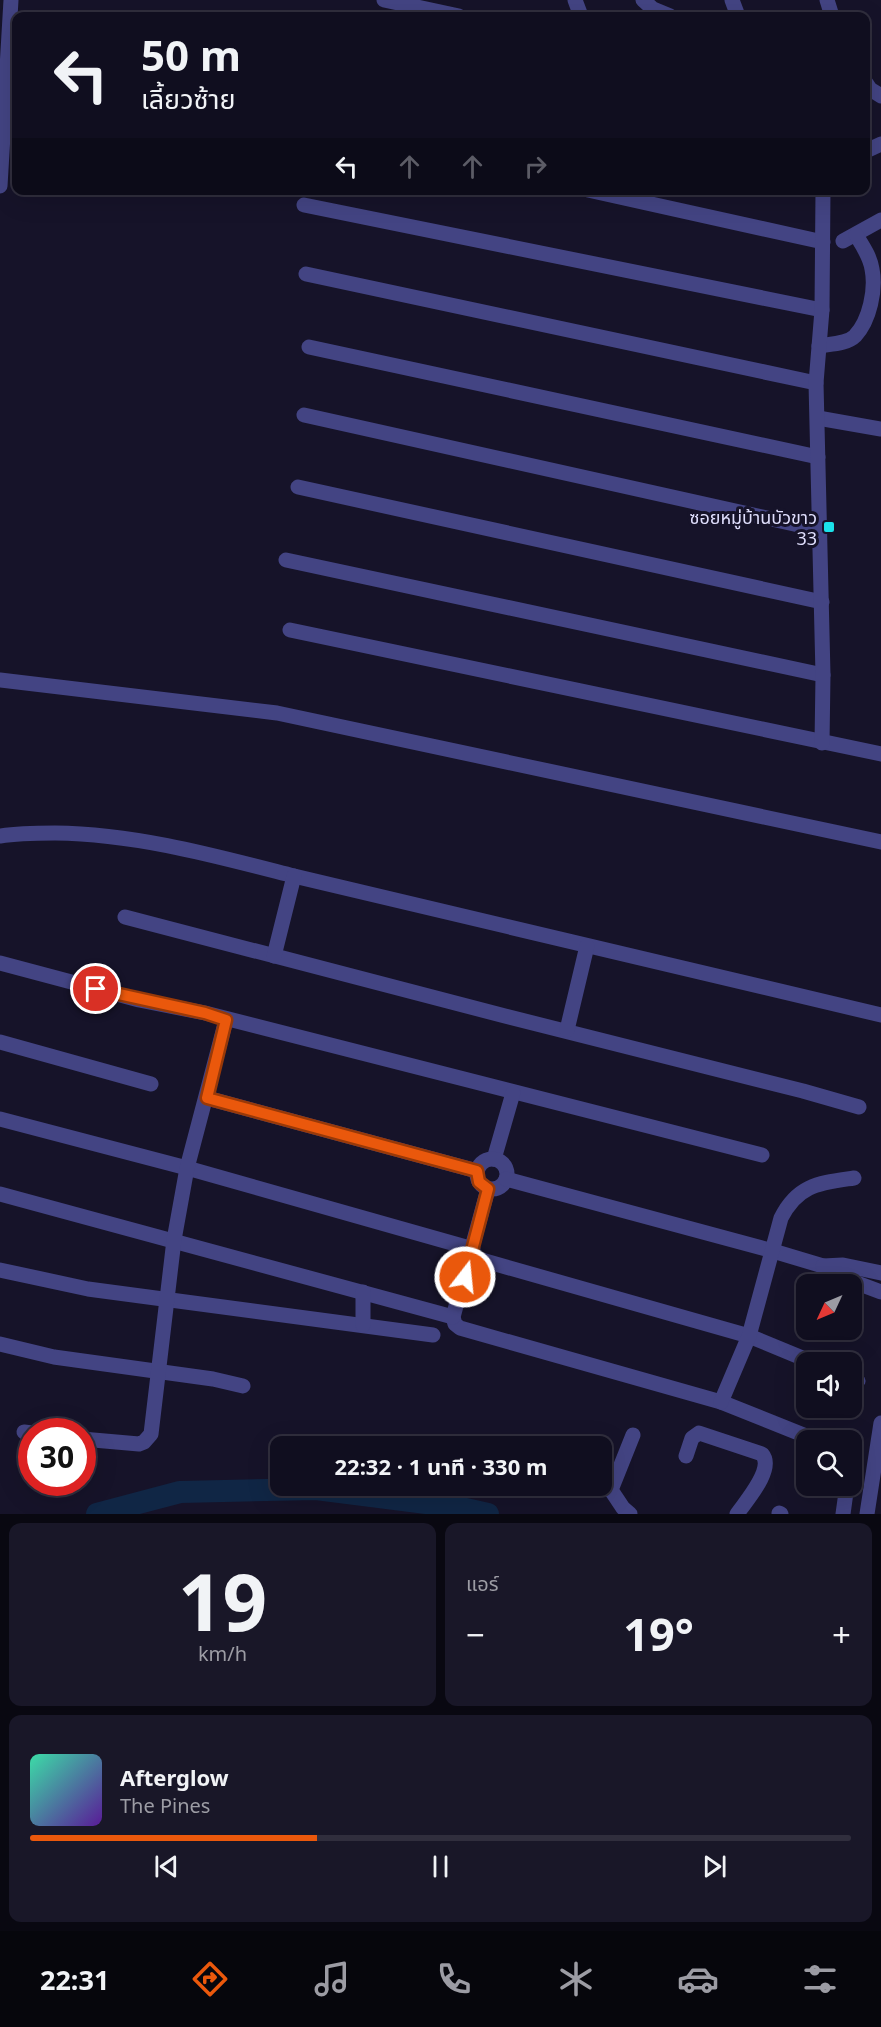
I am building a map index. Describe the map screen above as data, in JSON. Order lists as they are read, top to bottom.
{
  "places": {
    "transit": ["ซอยหมู่บ้านบัวขาว 33"]
  },
  "north": "bottom left",
  "page": {
    "turn": ["50 m", "เลี้ยวซ้าย"],
    "limit": "30",
    "trip": "22:32 · 1 นาที · 330 m",
    "tile": [
      ["19", "km/h"],
      "แอร์"
    ],
    "heat": ["−", "19°", "+"],
    "song": ["Afterglow", "The Pines"],
    "tabs": "22:31"
  }
}
